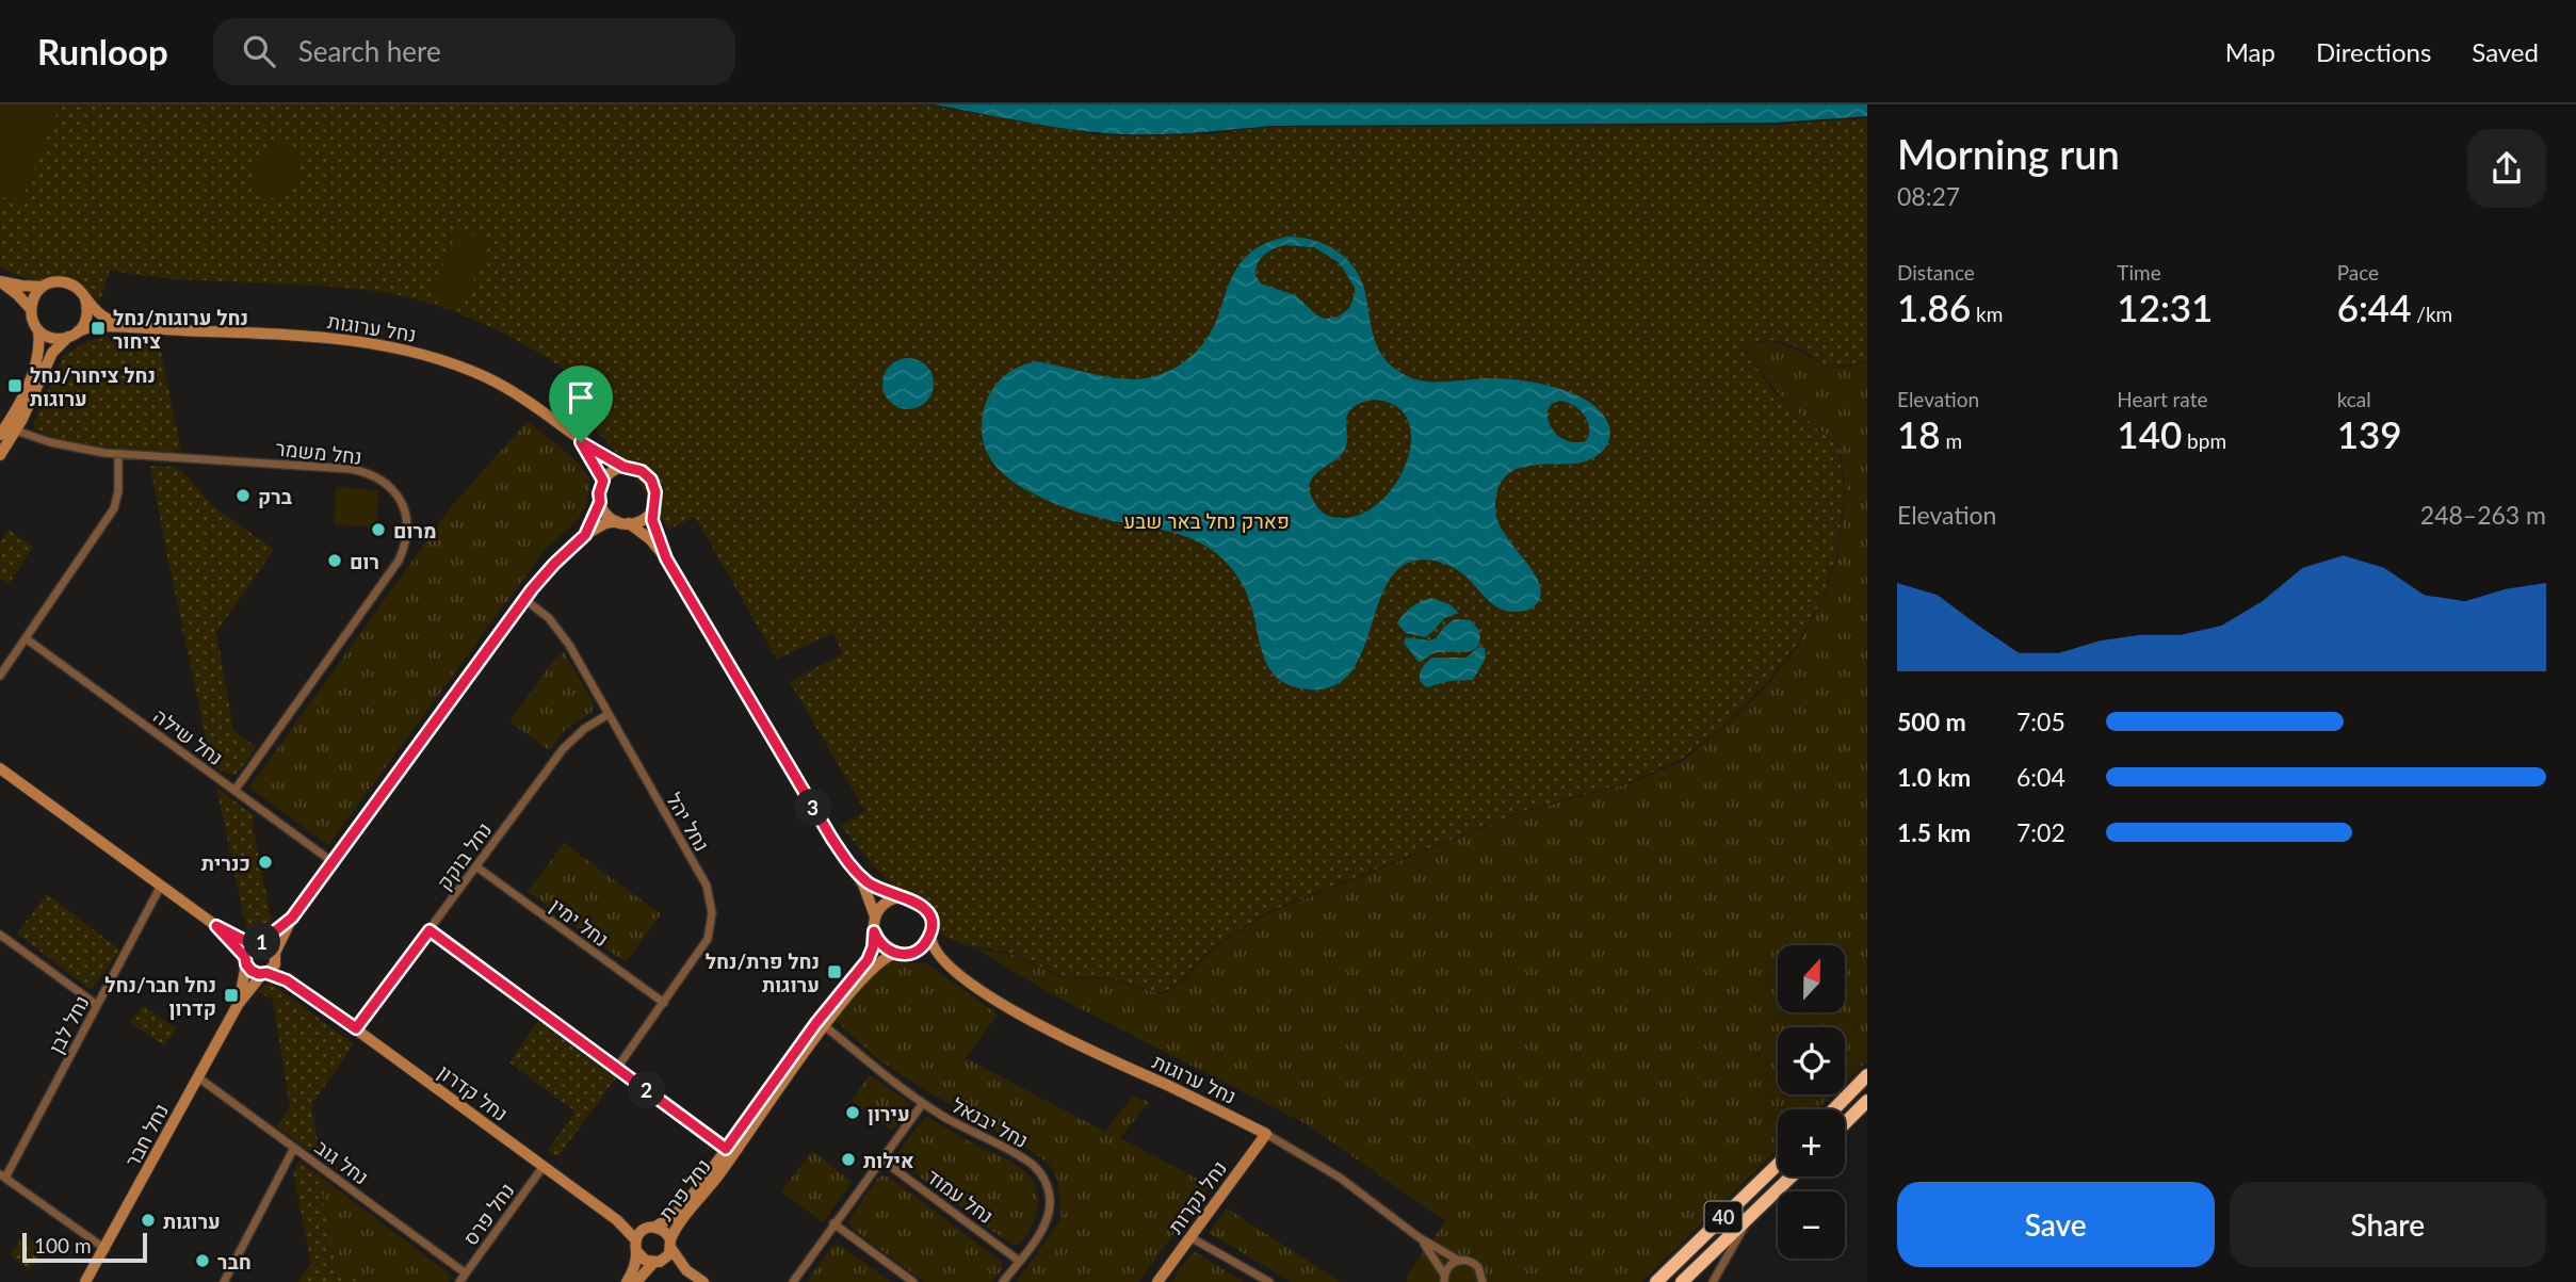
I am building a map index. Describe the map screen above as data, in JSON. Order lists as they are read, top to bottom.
{
  "streets": {
    "highway": ["40"],
    "street": [
      "נחל ערוגות",
      "נחל משמר",
      "נחל שילה",
      "נחל יהל",
      "נחל בוקק",
      "נחל ימין",
      "נחל לבן",
      "נחל קדרון",
      "נחל יבנאל",
      "נחל חבר",
      "נחל גוב",
      "נחל פרת",
      "נחל עמוד",
      "נחל נקרות",
      "נחל פרס"
    ]
  },
  "crossings": [
    ["נחל ערוגות", "נחל פרת"],
    ["נחל ערוגות", "נחל נקרות"],
    ["נחל משמר", "נחל שילה"],
    ["נחל יהל", "נחל בוקק"],
    ["נחל יהל", "נחל ימין"],
    ["נחל בוקק", "נחל ימין"],
    ["נחל בוקק", "נחל קדרון"],
    ["נחל קדרון", "נחל חבר"],
    ["נחל קדרון", "נחל פרת"],
    ["נחל קדרון", "נחל פרס"],
    ["נחל יבנאל", "נחל פרת"],
    ["נחל יבנאל", "נחל עמוד"],
    ["נחל חבר", "נחל גוב"],
    ["נחל גוב", "נחל פרס"]
  ],
  "parks": ["פארק נחל באר שבע"],
  "places": {
    "transit": [
      "נחל ערוגות/נחל ציחור",
      "נחל ציחור/נחל ערוגות",
      "נחל פרת/נחל ערוגות",
      "נחל חבר/נחל קדרון"
    ],
    "other": [
      "ברק",
      "מרום",
      "רום",
      "כנרית",
      "עירון",
      "אילות",
      "ערוגות",
      "חבר"
    ]
  },
  "scale_bar": "100 m",
  "north": "top",
  "page": {
    "header": "Runloop",
    "search": "Search here",
    "nav": ["Map", "Directions", "Saved"],
    "heading": ["Morning run", "08:27"],
    "stats": [
      ["Distance", "1.86 km"],
      ["Time", "12:31"],
      ["Pace", "6:44 /km"],
      ["Elevation", "18 m"],
      ["Heart rate", "140 bpm"],
      ["kcal", "139"]
    ],
    "chart": ["Elevation", "248–263 m"],
    "list": [
      {
        "name": "500 m",
        "note": "7:05"
      },
      {
        "name": "1.0 km",
        "note": "6:04"
      },
      {
        "name": "1.5 km",
        "note": "7:02"
      }
    ],
    "pins": ["3", "1", "2"],
    "map_buttons": ["+", "−"],
    "buttons": ["Save", "Share"],
    "scale": "100 m"
  }
}
